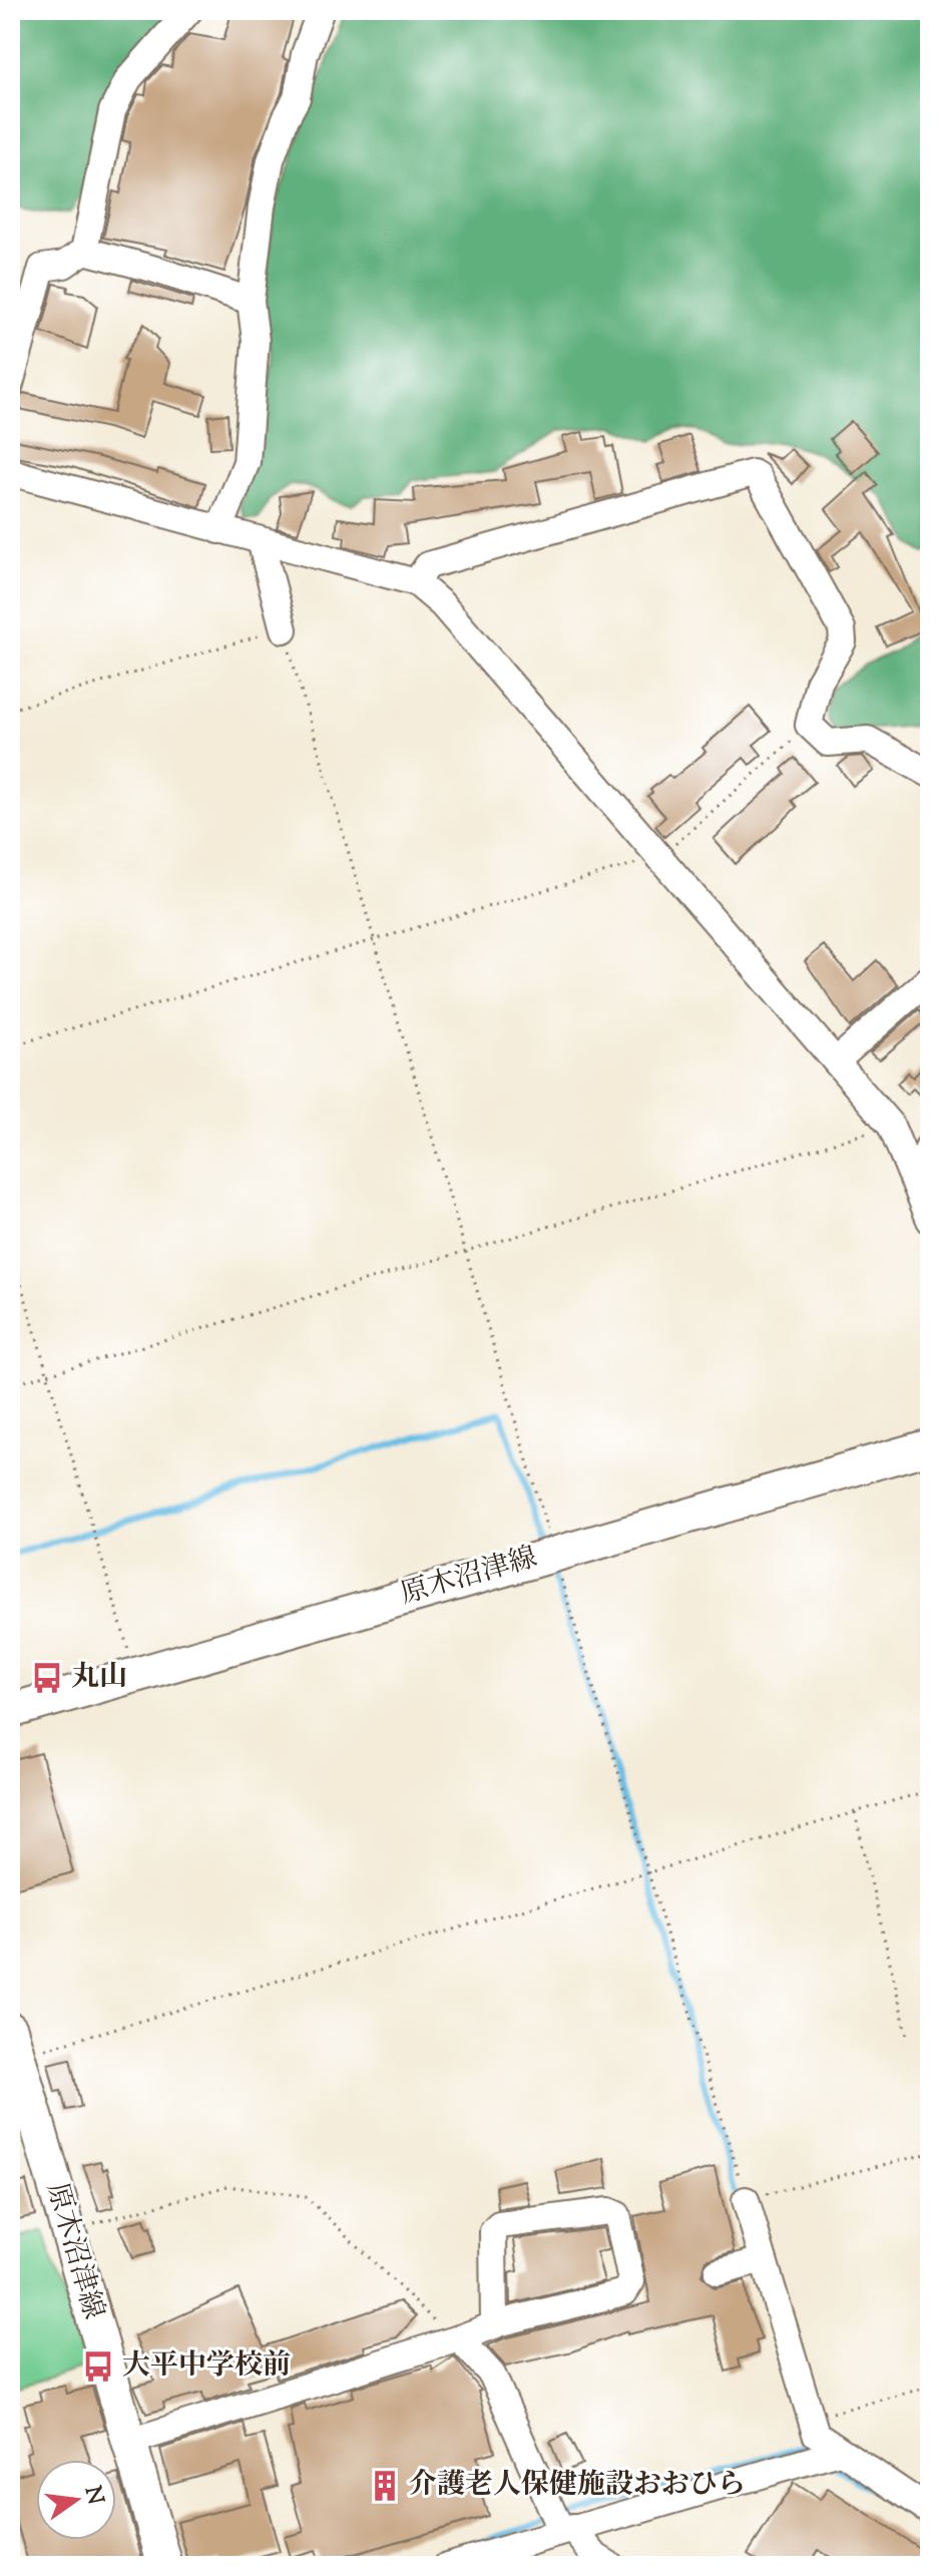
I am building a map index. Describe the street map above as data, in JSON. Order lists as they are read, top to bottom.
{
  "streets": {
    "main road": ["原木沼津線"]
  },
  "places": {
    "bus stop": ["丸山", "大平中学校前"],
    "building": ["介護老人保健施設おおひら"]
  },
  "north": "right"
}
